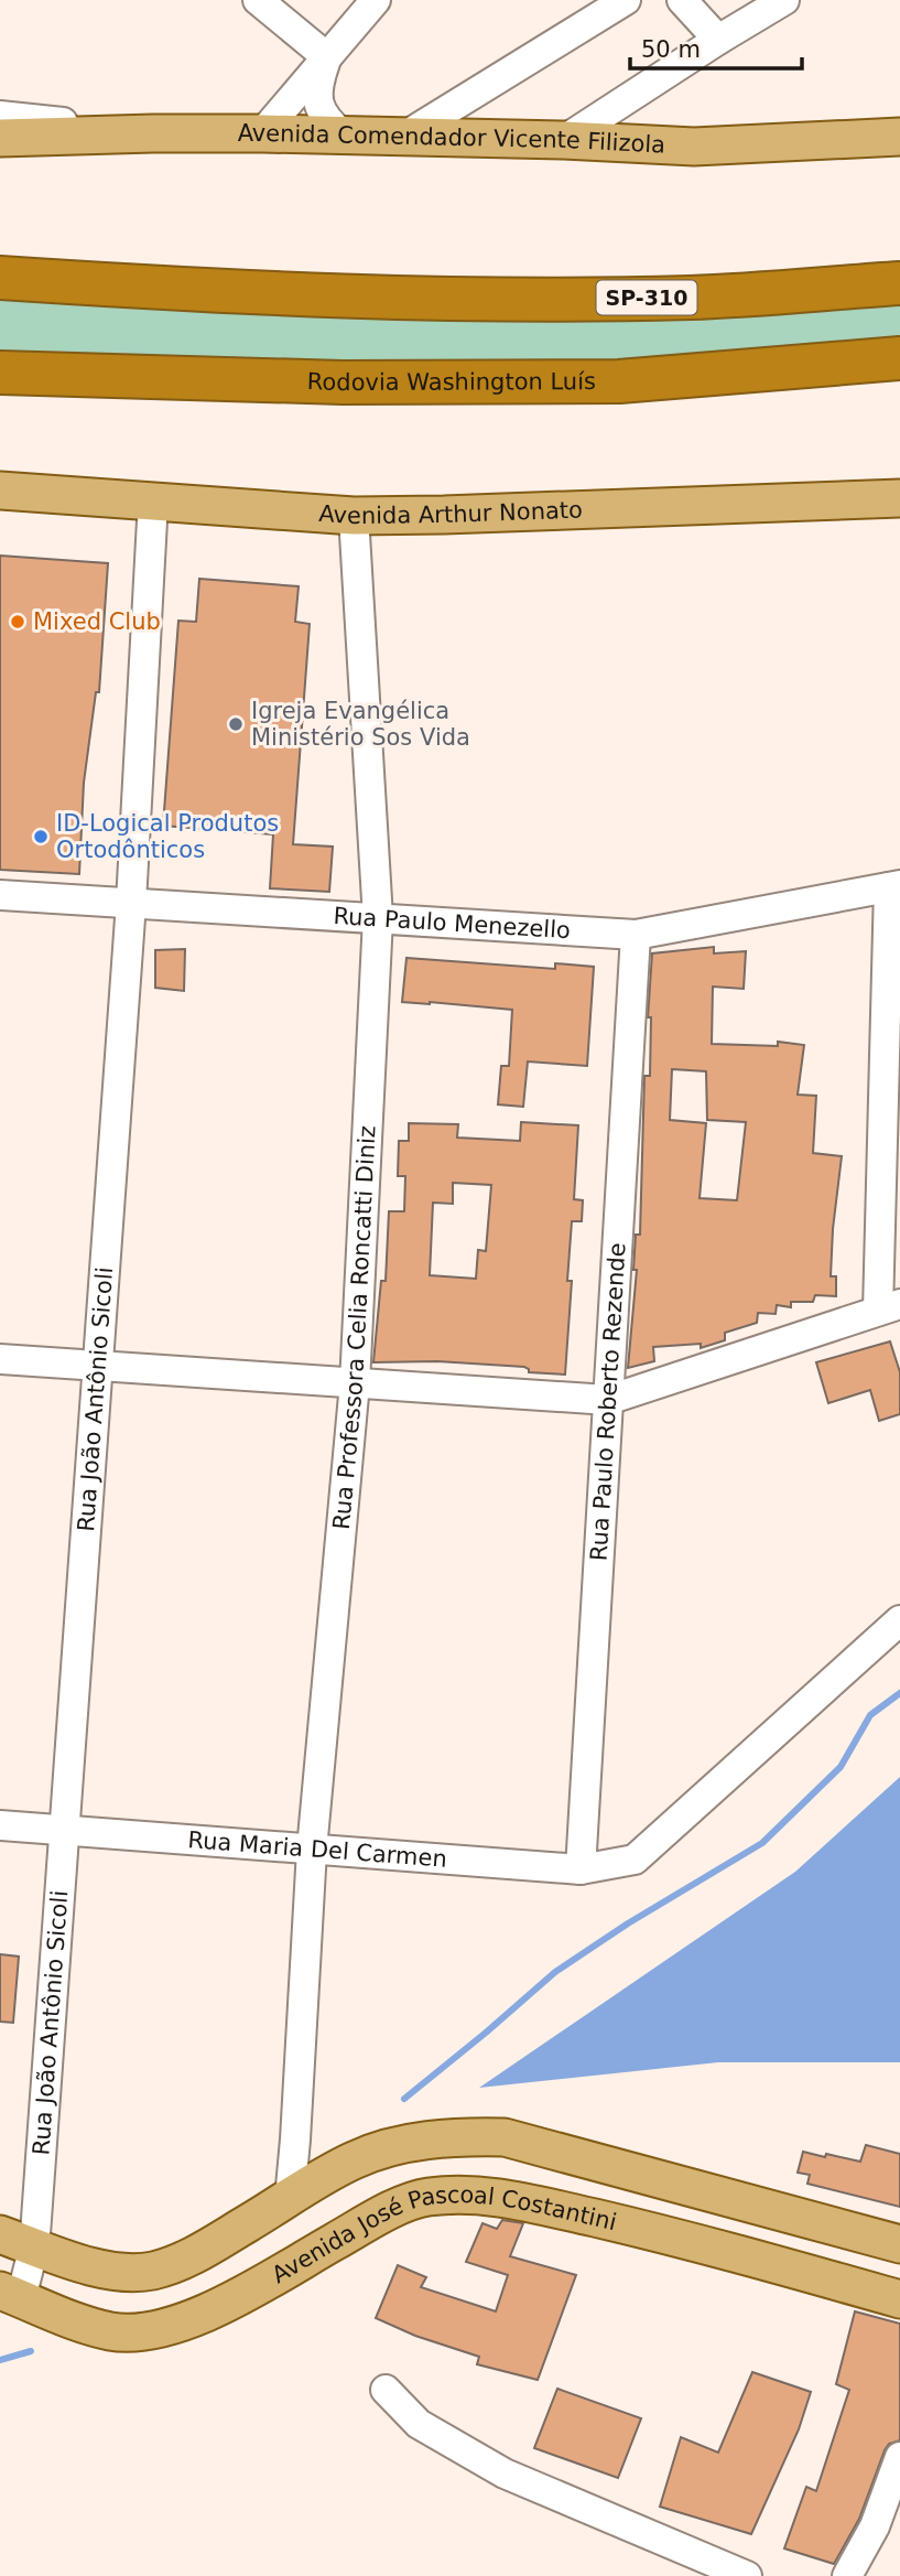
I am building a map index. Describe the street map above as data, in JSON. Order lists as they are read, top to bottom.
{
  "streets": {
    "highway": ["SP-310", "Rodovia Washington Luís"],
    "main road": ["Avenida Comendador Vicente Filizola", "Avenida Arthur Nonato", "Avenida José Pascoal Costantini"],
    "street": [
      "Rua Paulo Menezello",
      "Rua Professora Celia Roncatti Diniz",
      "Rua João Antônio Sicoli",
      "Rua Paulo Roberto Rezende",
      "Rua Maria Del Carmen"
    ]
  },
  "crossings": [
    ["Avenida Arthur Nonato", "Rua Professora Celia Roncatti Diniz"],
    ["Avenida Arthur Nonato", "Rua João Antônio Sicoli"],
    ["Rua Paulo Menezello", "Rua Professora Celia Roncatti Diniz"],
    ["Rua Paulo Menezello", "Rua João Antônio Sicoli"],
    ["Rua Paulo Menezello", "Rua Paulo Roberto Rezende"],
    ["Rua Professora Celia Roncatti Diniz", "Rua Maria Del Carmen"],
    ["Rua João Antônio Sicoli", "Rua Maria Del Carmen"],
    ["Rua João Antônio Sicoli", "Avenida José Pascoal Costantini"],
    ["Rua Paulo Roberto Rezende", "Rua Maria Del Carmen"]
  ],
  "places": ["Mixed Club", "Igreja Evangélica Ministério Sos Vida", "ID-Logical Produtos Ortodônticos"],
  "scale_bar": "50 m"
}
